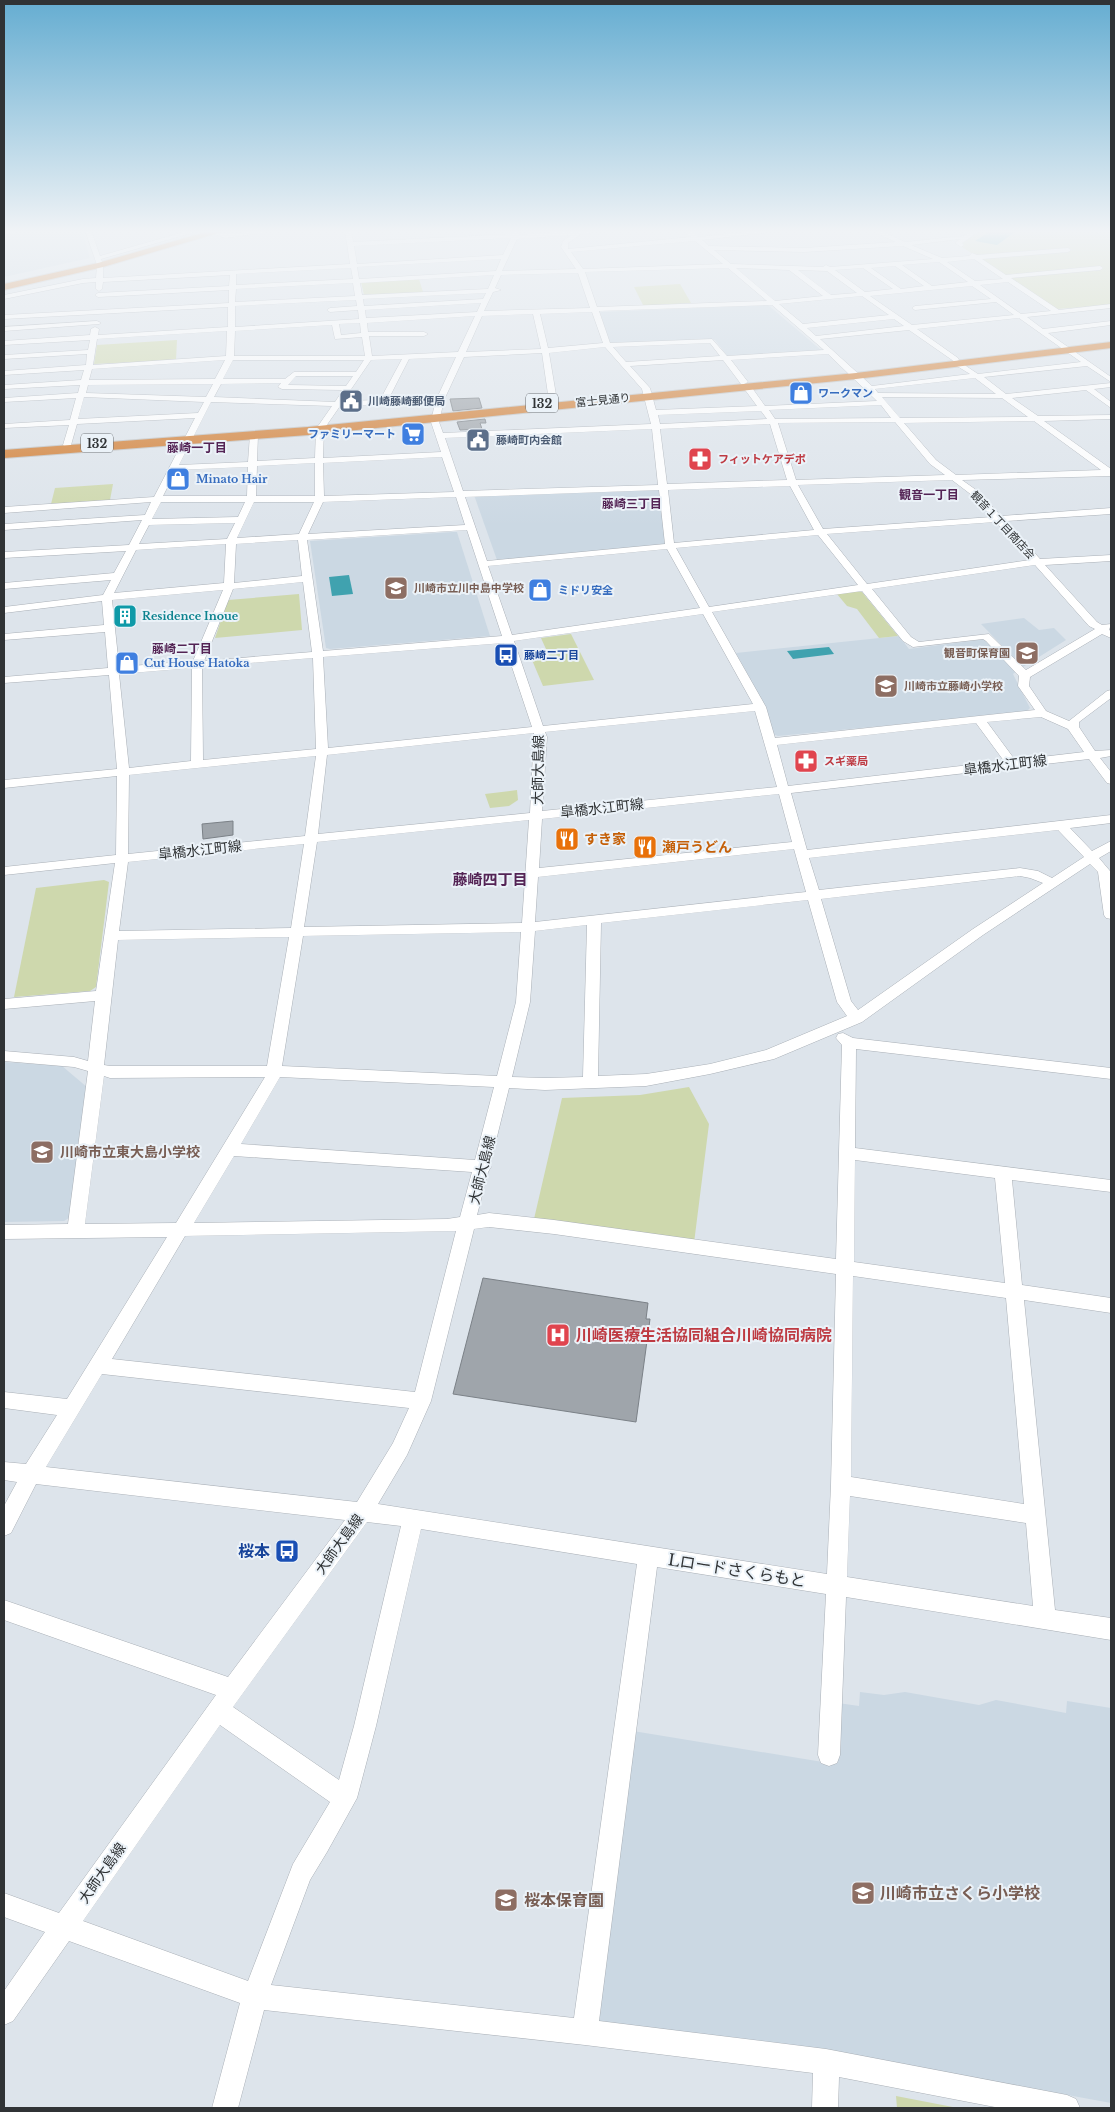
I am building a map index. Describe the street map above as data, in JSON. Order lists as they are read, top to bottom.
{
  "streets": {
    "highway": ["富士見通り", "132"],
    "street": [
      "観音１丁目商店会",
      "皐橋水江町線",
      "大師大島線",
      "Lロードさくらもと"
    ]
  },
  "crossings": [
    ["富士見通り", "観音１丁目商店会"],
    ["富士見通り", "大師大島線"],
    ["皐橋水江町線", "大師大島線"],
    ["大師大島線", "Lロードさくらもと"]
  ],
  "districts": [
    "藤崎一丁目",
    "観音一丁目",
    "藤崎三丁目",
    "藤崎二丁目",
    "藤崎四丁目"
  ],
  "places": {
    "shop": [
      "ワークマン",
      "Minato Hair",
      "ミドリ安全",
      "Cut House Hatoka"
    ],
    "public building": ["川崎藤崎郵便局", "藤崎町内会館"],
    "supermarket": ["ファミリーマート"],
    "pharmacy": ["フィットケアデポ", "スギ薬局"],
    "school or university": [
      "川崎市立川中島中学校",
      "観音町保育園",
      "川崎市立藤崎小学校",
      "川崎市立東大島小学校",
      "川崎市立さくら小学校",
      "桜本保育園"
    ],
    "building": ["Residence Inoue"],
    "bus stop": ["藤崎二丁目", "桜本"],
    "restaurant": ["すき家", "瀬戸うどん"],
    "hospital": ["川崎医療生活協同組合川崎協同病院"]
  }
}
